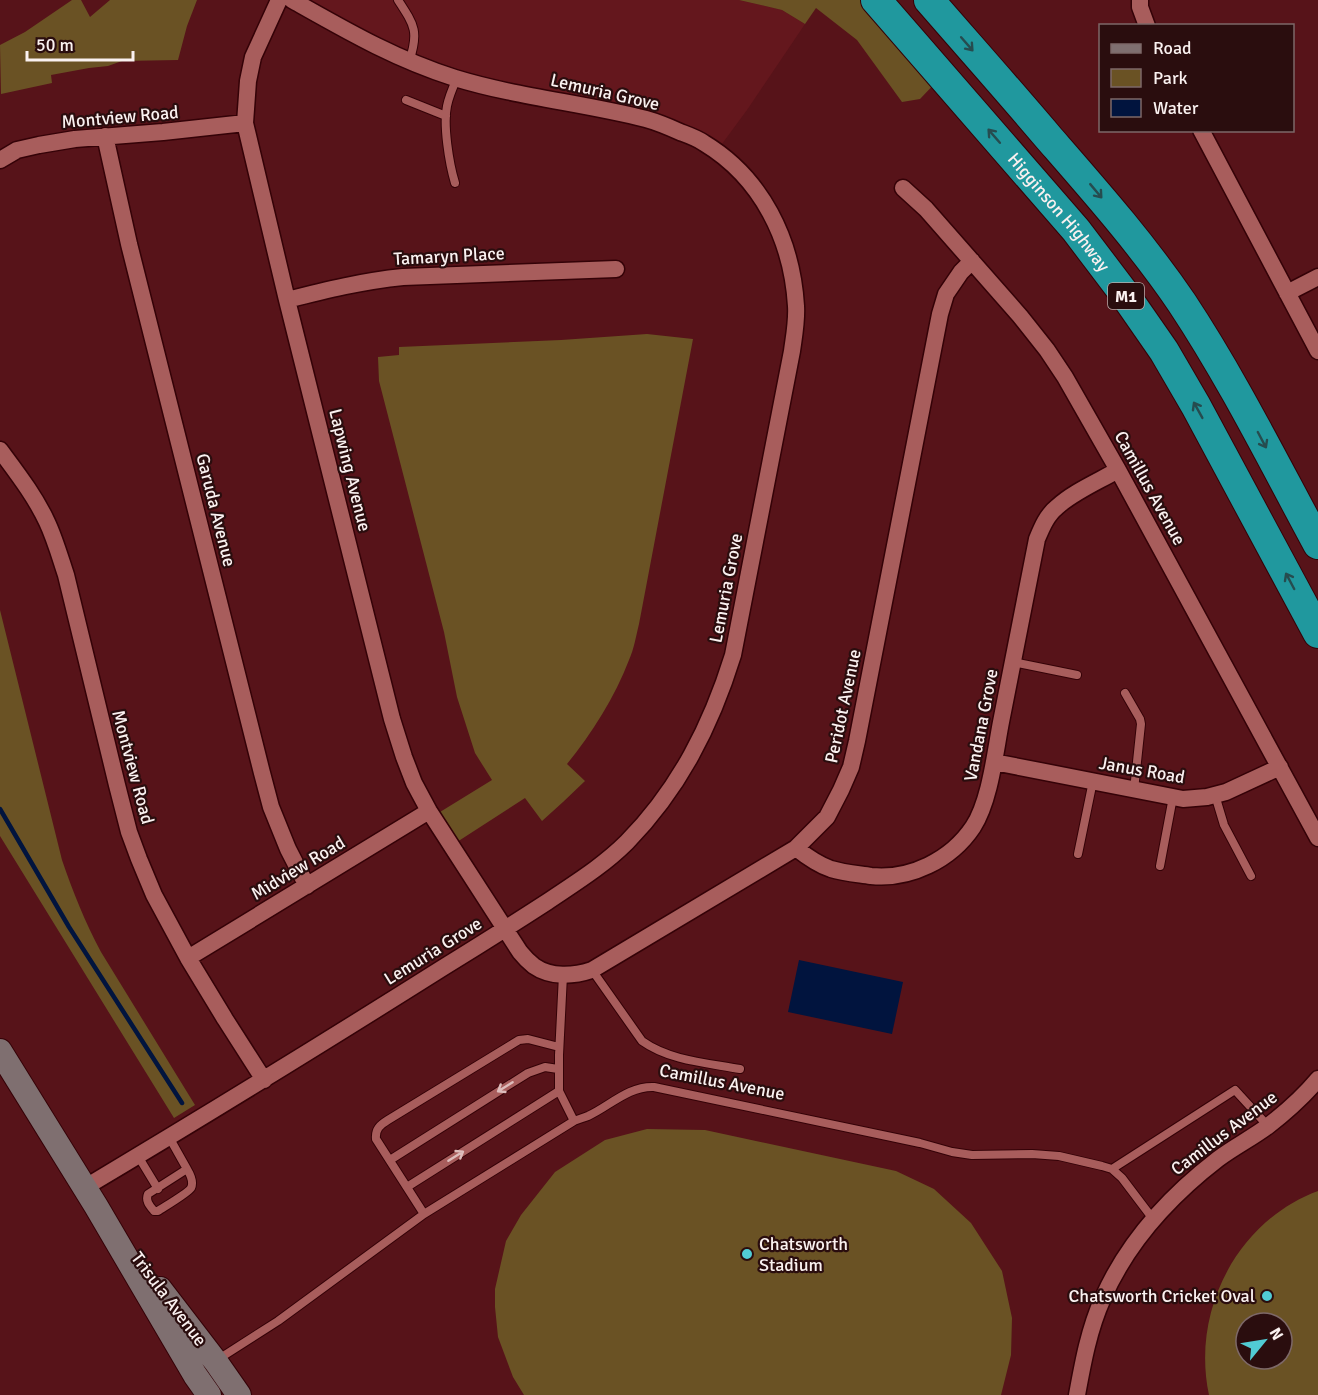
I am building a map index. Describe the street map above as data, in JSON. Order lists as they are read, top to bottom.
{
  "streets": {
    "highway": ["Higginson Highway", "M1"],
    "street": [
      "Lemuria Grove",
      "Montview Road",
      "Tamaryn Place",
      "Lapwing Avenue",
      "Camillus Avenue",
      "Garuda Avenue",
      "Peridot Avenue",
      "Vandana Grove",
      "Janus Road",
      "Midview Road",
      "Trisula Avenue"
    ]
  },
  "crossings": [
    ["Lemuria Grove", "Montview Road"],
    ["Lemuria Grove", "Lapwing Avenue"],
    ["Lemuria Grove", "Peridot Avenue"],
    ["Lemuria Grove", "Trisula Avenue"],
    ["Montview Road", "Lapwing Avenue"],
    ["Montview Road", "Garuda Avenue"],
    ["Montview Road", "Midview Road"],
    ["Tamaryn Place", "Lapwing Avenue"],
    ["Lapwing Avenue", "Peridot Avenue"],
    ["Lapwing Avenue", "Midview Road"],
    ["Camillus Avenue", "Peridot Avenue"],
    ["Camillus Avenue", "Vandana Grove"],
    ["Camillus Avenue", "Janus Road"],
    ["Camillus Avenue", "Trisula Avenue"],
    ["Garuda Avenue", "Midview Road"],
    ["Peridot Avenue", "Vandana Grove"],
    ["Vandana Grove", "Janus Road"]
  ],
  "places": ["Chatsworth Stadium", "Chatsworth Cricket Oval"],
  "legend": ["Road", "Park", "Water"],
  "scale_bar": "50 m",
  "north": "top right"
}
